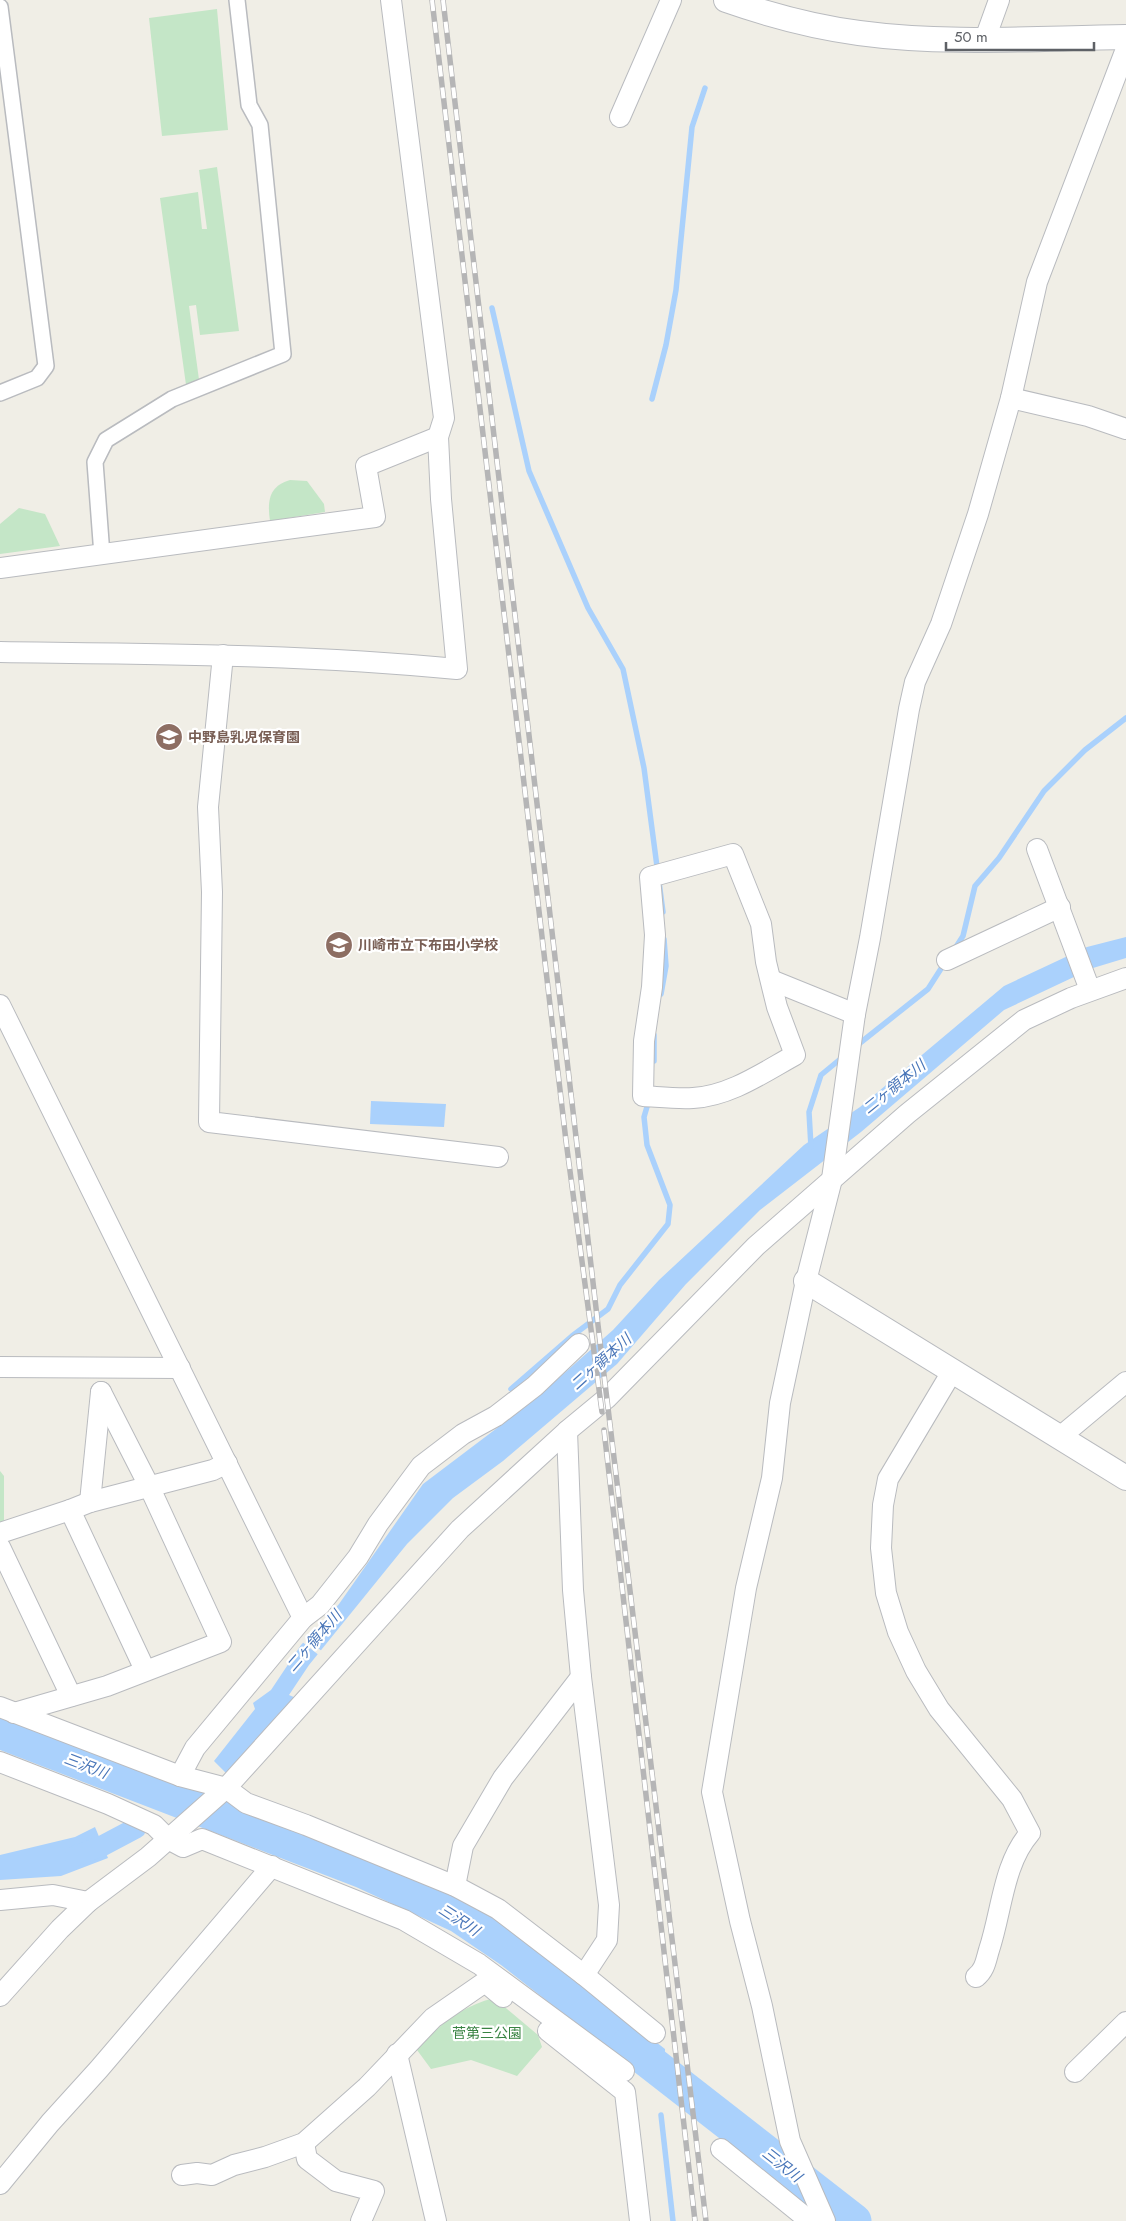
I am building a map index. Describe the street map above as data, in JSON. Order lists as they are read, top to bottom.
{
  "water": ["二ヶ領本川", "三沢川"],
  "parks": ["菅第三公園"],
  "places": {
    "school or university": ["中野島乳児保育園", "川崎市立下布田小学校"]
  },
  "scale_bar": "50 m"
}
